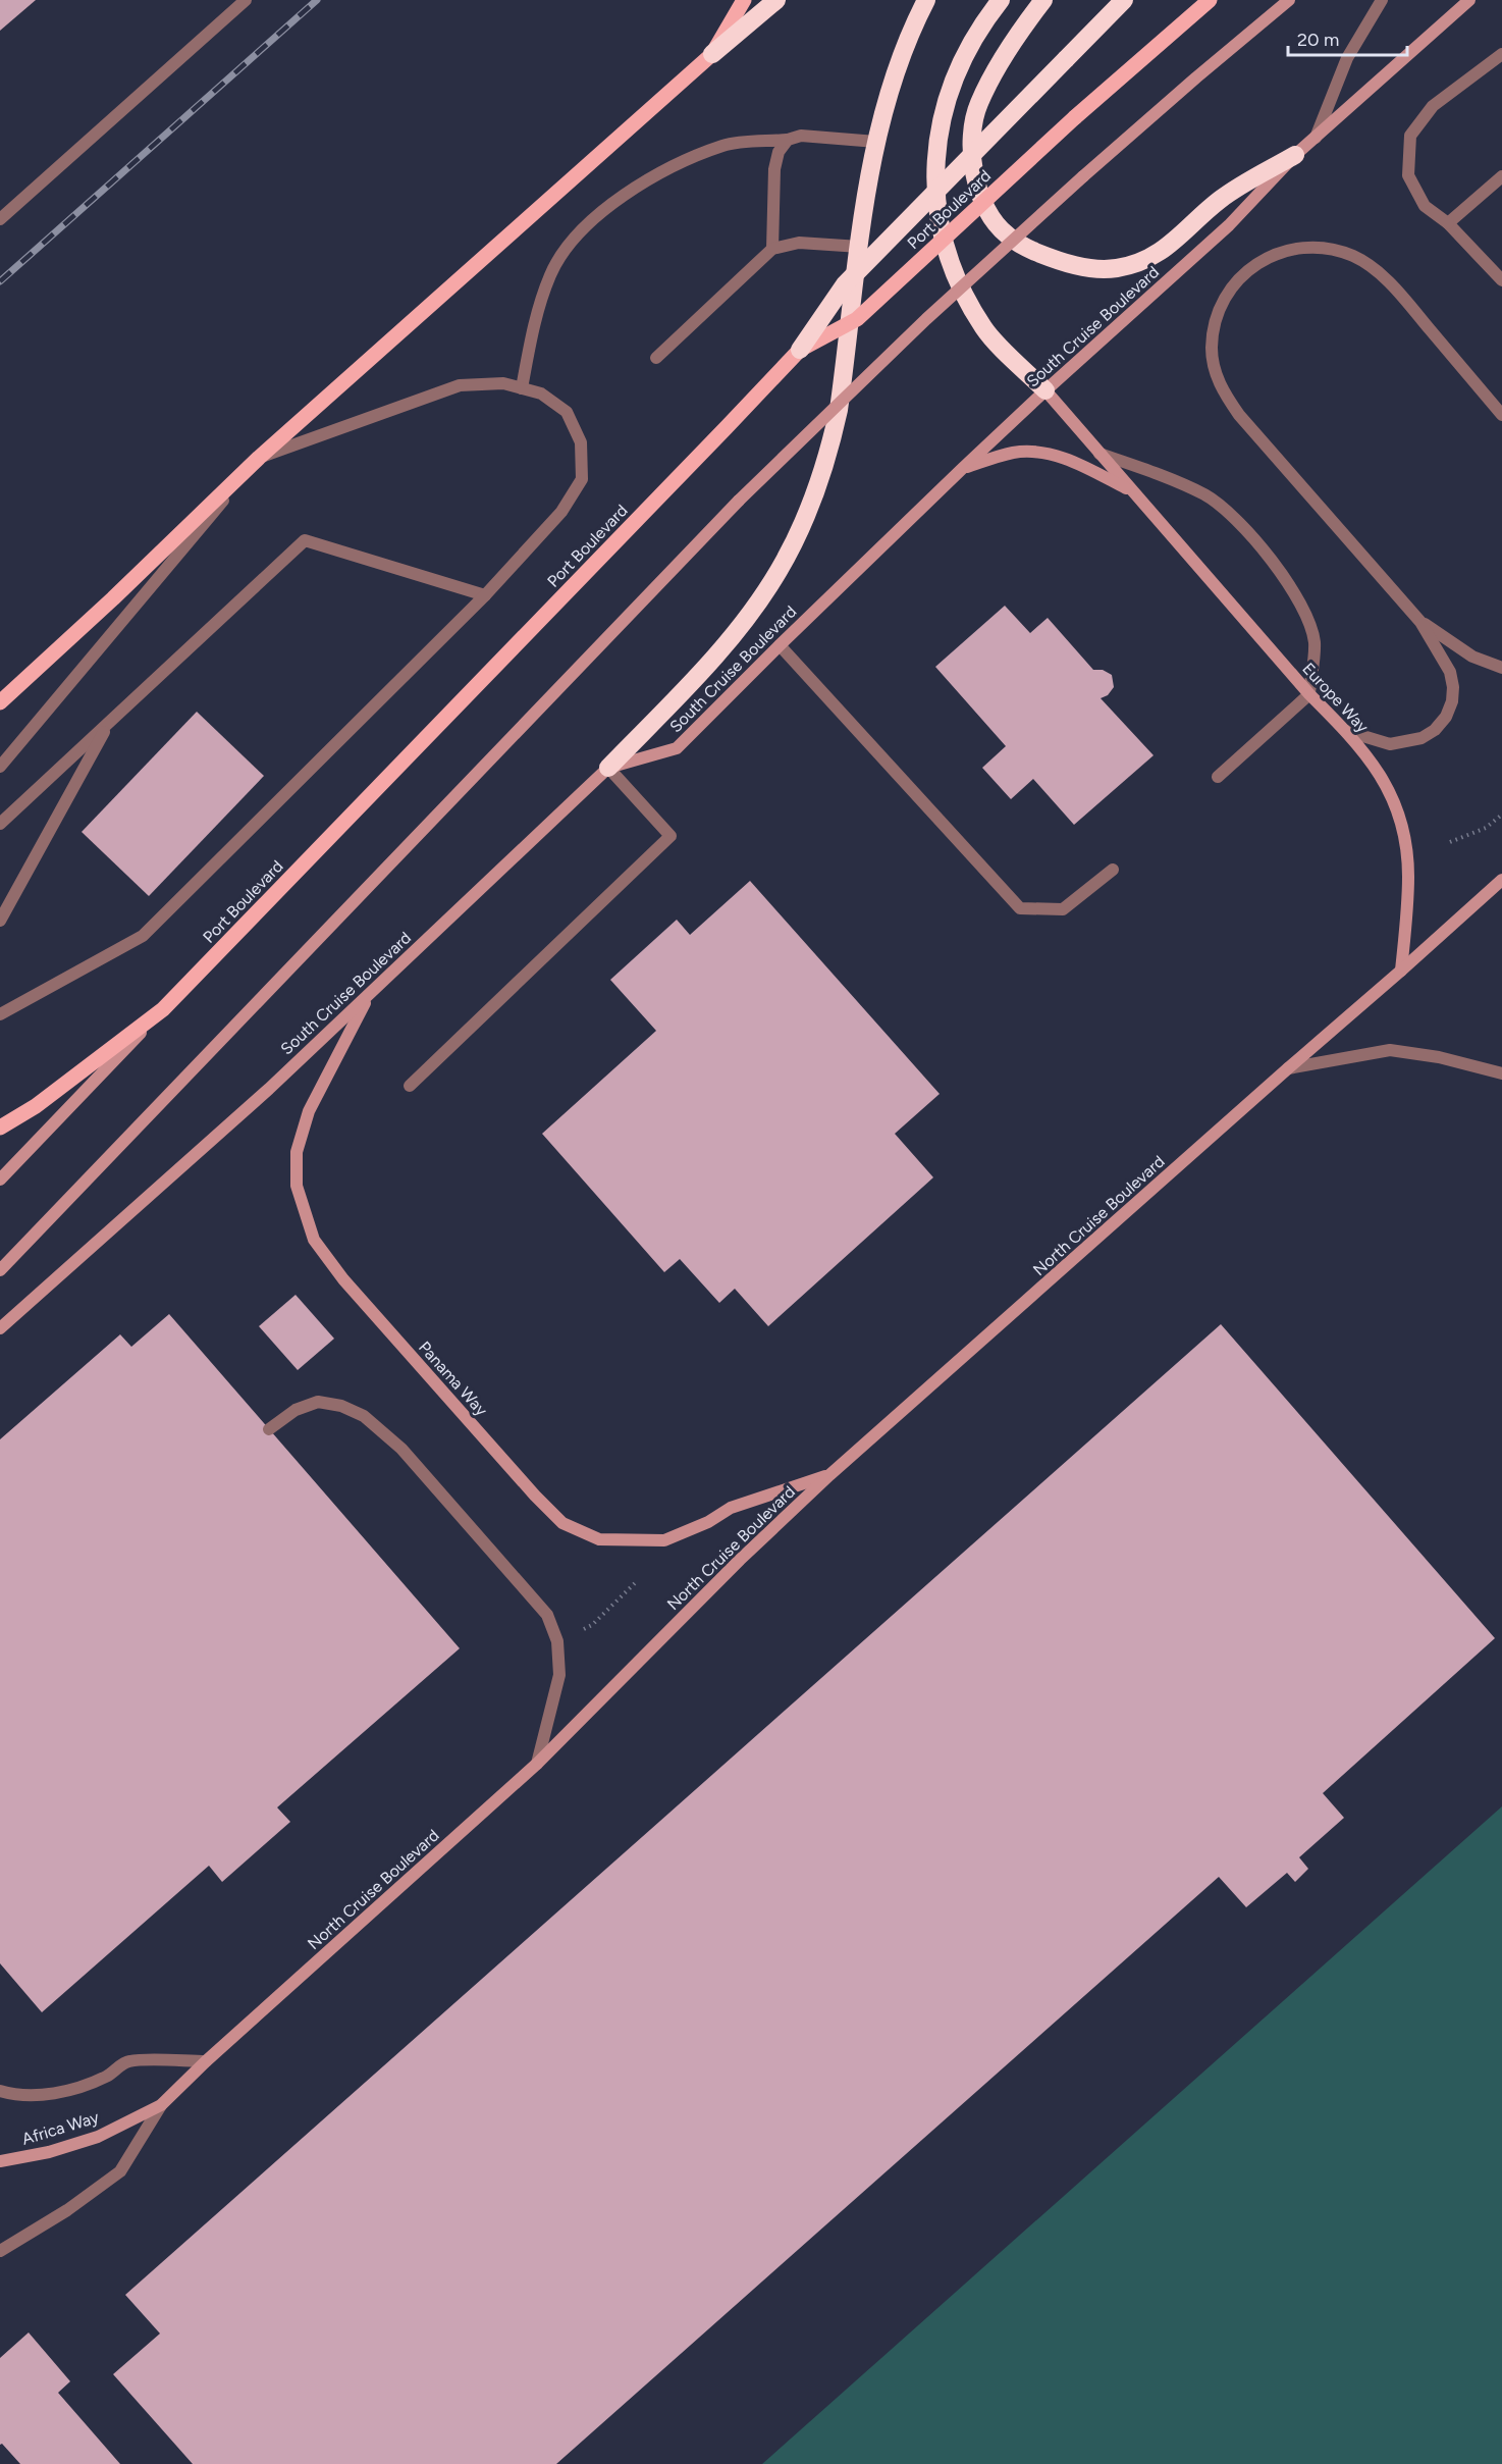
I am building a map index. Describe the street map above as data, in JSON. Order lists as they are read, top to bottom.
{
  "streets": {
    "main road": ["Port Boulevard"],
    "street": [
      "South Cruise Boulevard",
      "Europe Way",
      "North Cruise Boulevard",
      "Panama Way",
      "Africa Way"
    ]
  },
  "crossings": [
    ["South Cruise Boulevard", "Europe Way"],
    ["South Cruise Boulevard", "Panama Way"],
    ["Europe Way", "North Cruise Boulevard"],
    ["North Cruise Boulevard", "Panama Way"],
    ["North Cruise Boulevard", "Africa Way"]
  ],
  "scale_bar": "20 m"
}
